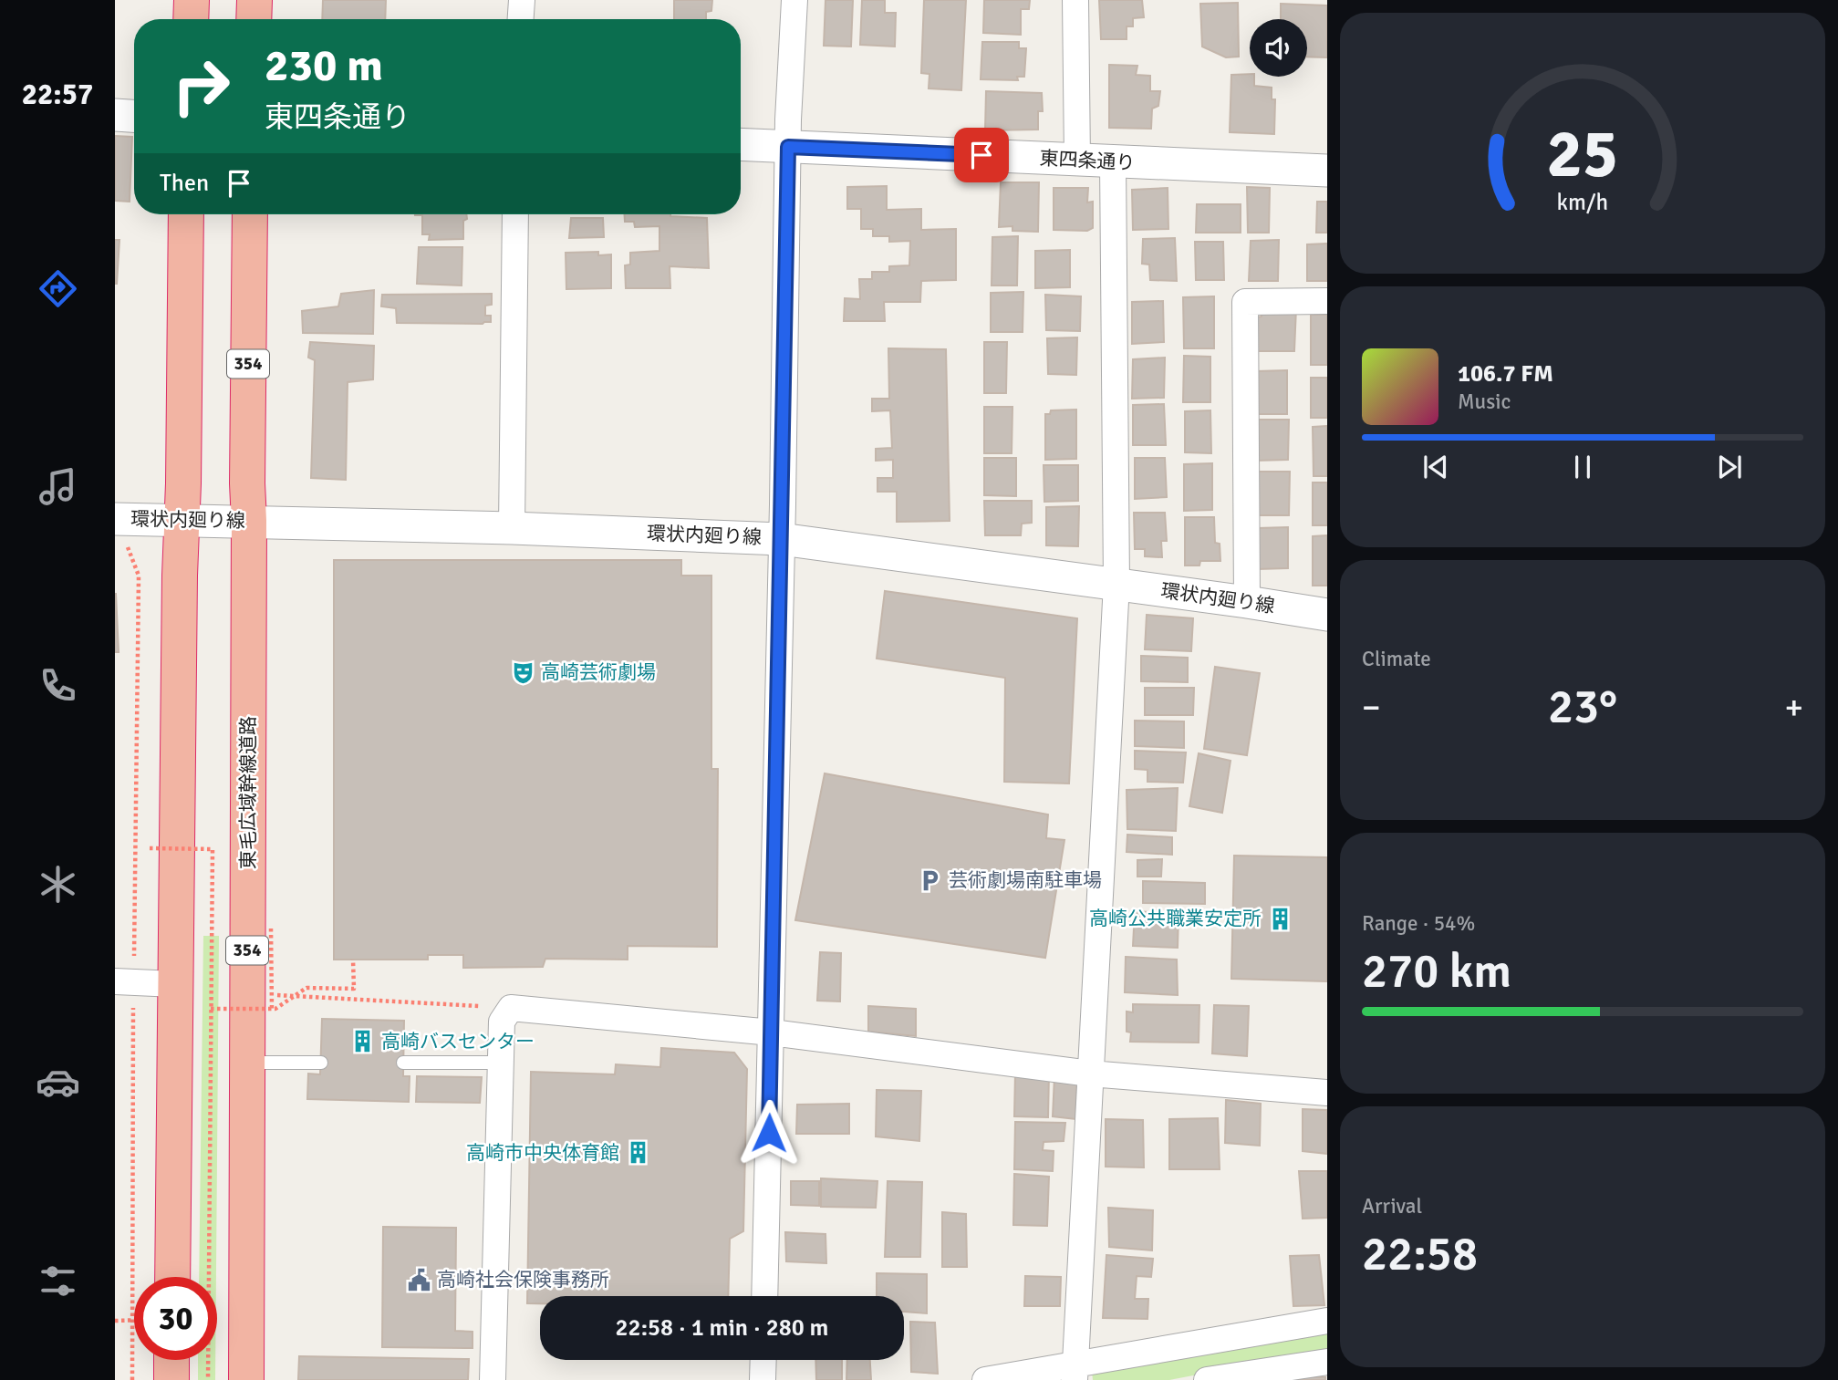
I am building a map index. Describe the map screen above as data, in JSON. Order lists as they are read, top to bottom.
{
  "streets": {
    "highway": ["354", "東毛広域幹線道路"],
    "street": ["東四条通り", "環状内廻り線"]
  },
  "crossings": [
    ["環状内廻り線", "東毛広域幹線道路"]
  ],
  "places": {
    "theatre": ["高崎芸術劇場"],
    "parking": ["芸術劇場南駐車場"],
    "building": ["高崎公共職業安定所", "高崎バスセンター", "高崎市中央体育館"],
    "public building": ["高崎社会保険事務所"]
  },
  "page": {
    "tabs": "22:57",
    "turn": ["230 m", "東四条通り"],
    "then": "Then",
    "song": ["106.7 FM", "Music"],
    "tile": [
      "Climate",
      ["Range · 54%", "270 km"],
      ["Arrival", "22:58"]
    ],
    "heat": ["−", "23°", "+"],
    "limit": "30",
    "trip": "22:58 · 1 min · 280 m",
    "gauge": ["25", "km/h"]
  }
}
